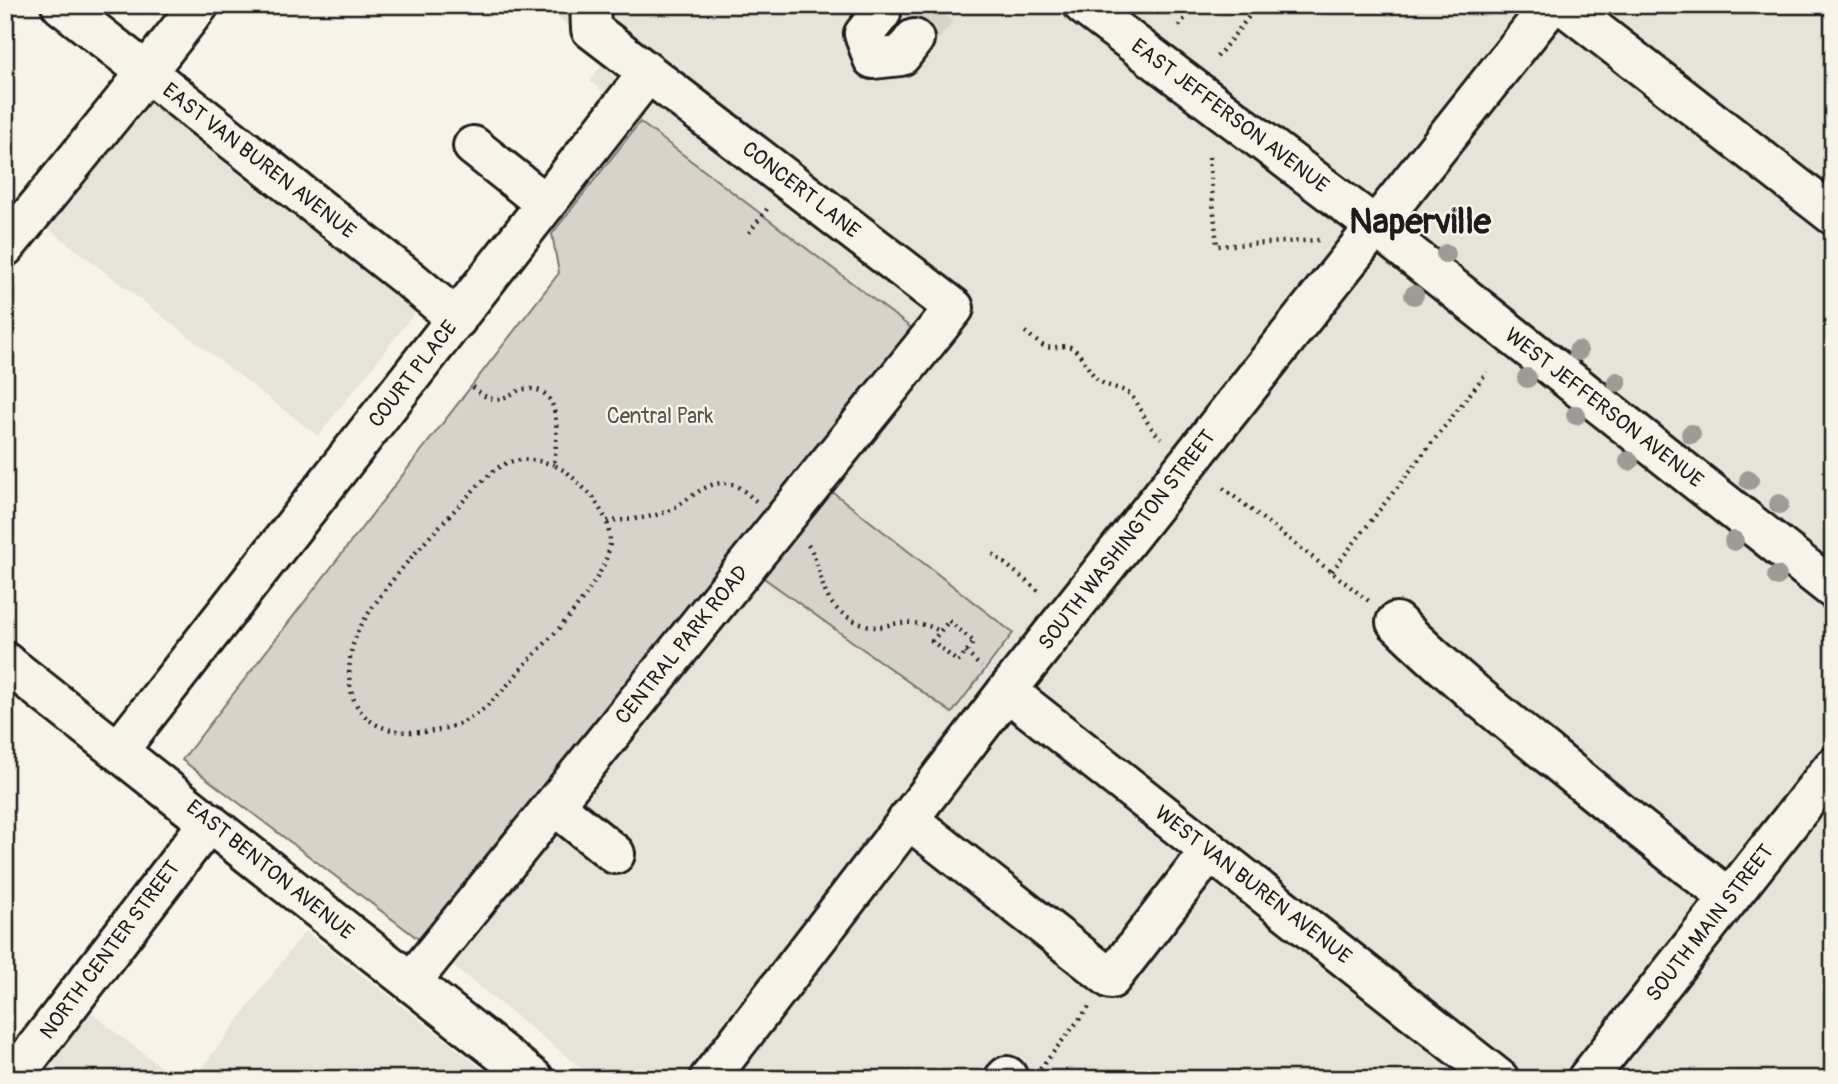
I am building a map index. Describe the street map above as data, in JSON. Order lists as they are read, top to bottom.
{
  "streets": {
    "street": [
      "EAST JEFFERSON AVENUE",
      "EAST VAN BUREN AVENUE",
      "CONCERT LANE",
      "COURT PLACE",
      "WEST JEFFERSON AVENUE",
      "SOUTH WASHINGTON STREET",
      "CENTRAL PARK ROAD",
      "EAST BENTON AVENUE",
      "WEST VAN BUREN AVENUE",
      "SOUTH MAIN STREET",
      "NORTH CENTER STREET"
    ]
  },
  "crossings": [
    ["EAST JEFFERSON AVENUE", "WEST JEFFERSON AVENUE"],
    ["EAST JEFFERSON AVENUE", "SOUTH WASHINGTON STREET"],
    ["EAST VAN BUREN AVENUE", "COURT PLACE"],
    ["CONCERT LANE", "COURT PLACE"],
    ["CONCERT LANE", "CENTRAL PARK ROAD"],
    ["COURT PLACE", "EAST BENTON AVENUE"],
    ["WEST JEFFERSON AVENUE", "SOUTH WASHINGTON STREET"],
    ["SOUTH WASHINGTON STREET", "WEST VAN BUREN AVENUE"],
    ["CENTRAL PARK ROAD", "EAST BENTON AVENUE"],
    ["EAST BENTON AVENUE", "NORTH CENTER STREET"]
  ],
  "districts": ["Naperville"],
  "parks": ["Central Park"]
}
